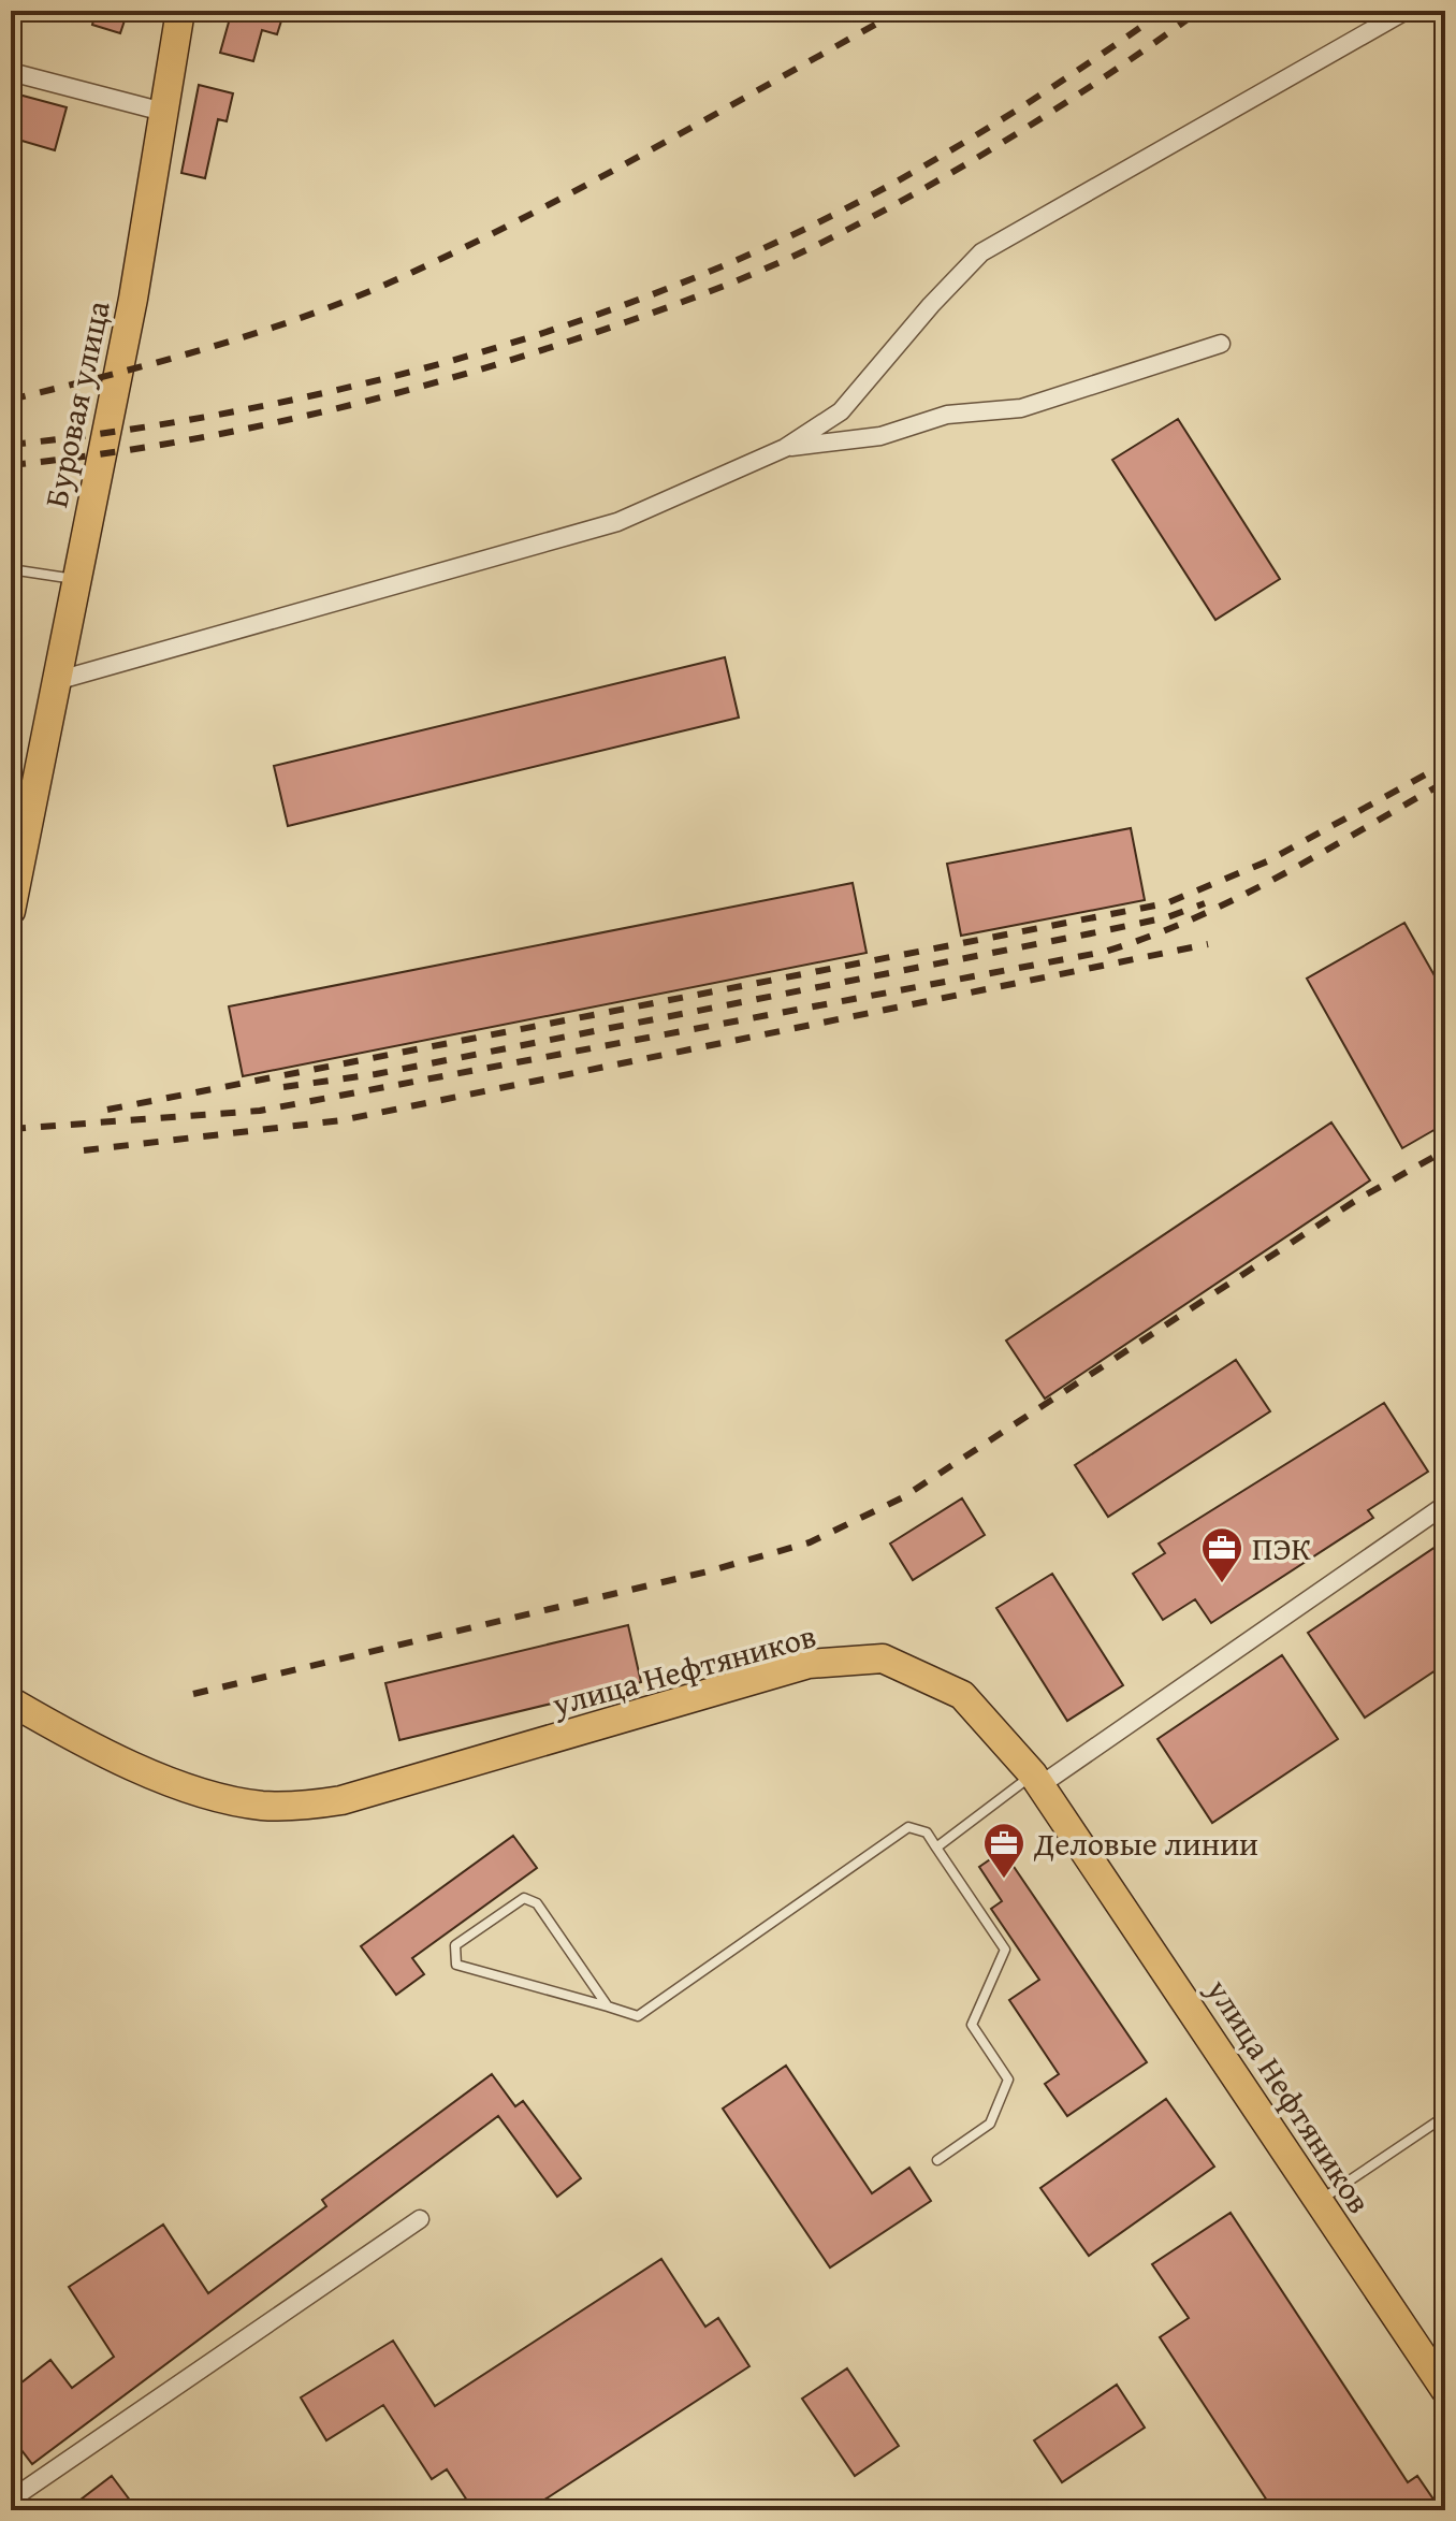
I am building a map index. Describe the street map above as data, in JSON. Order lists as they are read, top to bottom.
{
  "streets": {
    "main road": ["Буровая улица", "улица Нефтяников"]
  },
  "places": {
    "office": ["ПЭК", "Деловые линии"]
  }
}
